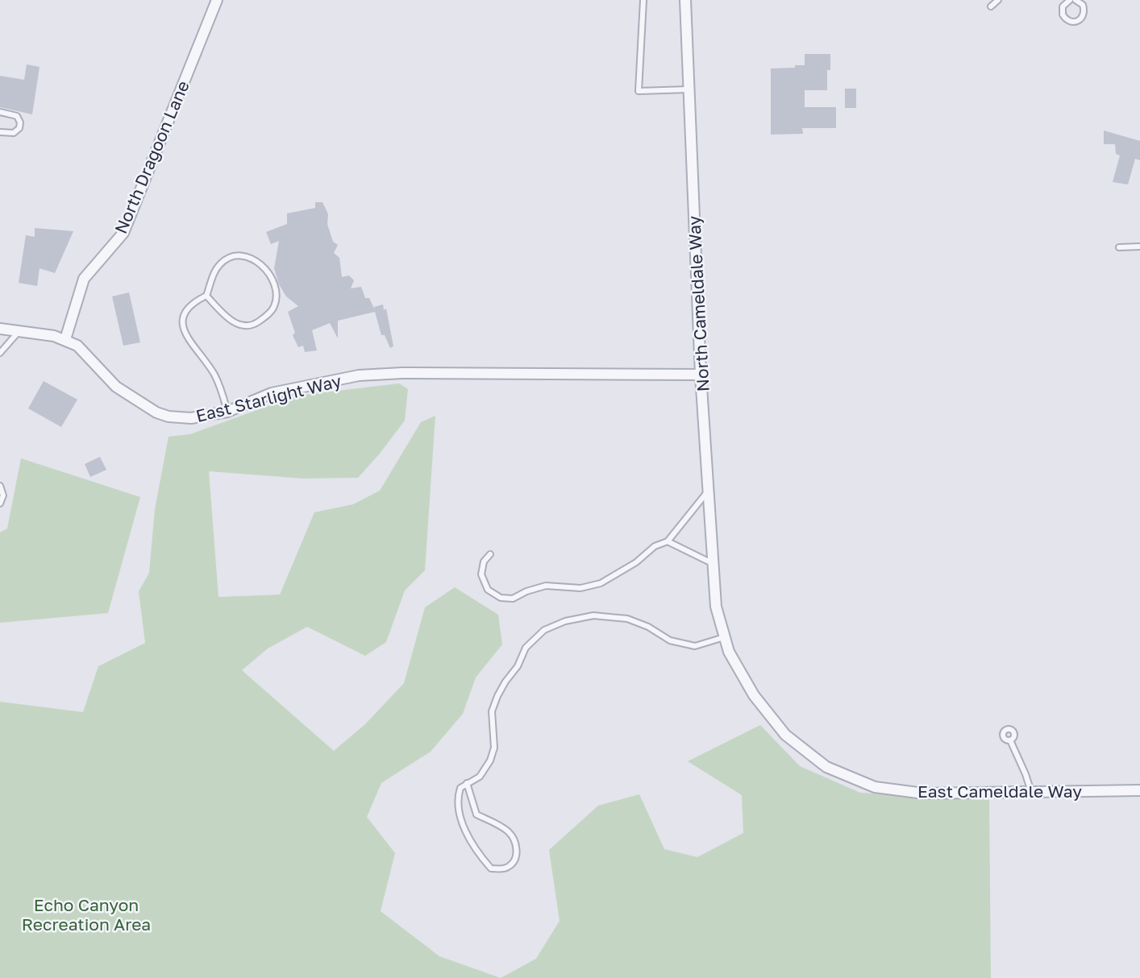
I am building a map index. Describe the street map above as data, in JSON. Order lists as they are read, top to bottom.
{
  "streets": {
    "street": [
      "North Dragoon Lane",
      "North Cameldale Way",
      "East Starlight Way",
      "East Cameldale Way"
    ]
  },
  "crossings": [
    ["North Dragoon Lane", "East Starlight Way"],
    ["North Cameldale Way", "East Starlight Way"],
    ["North Cameldale Way", "East Cameldale Way"]
  ],
  "parks": ["Echo Canyon Recreation Area"]
}
